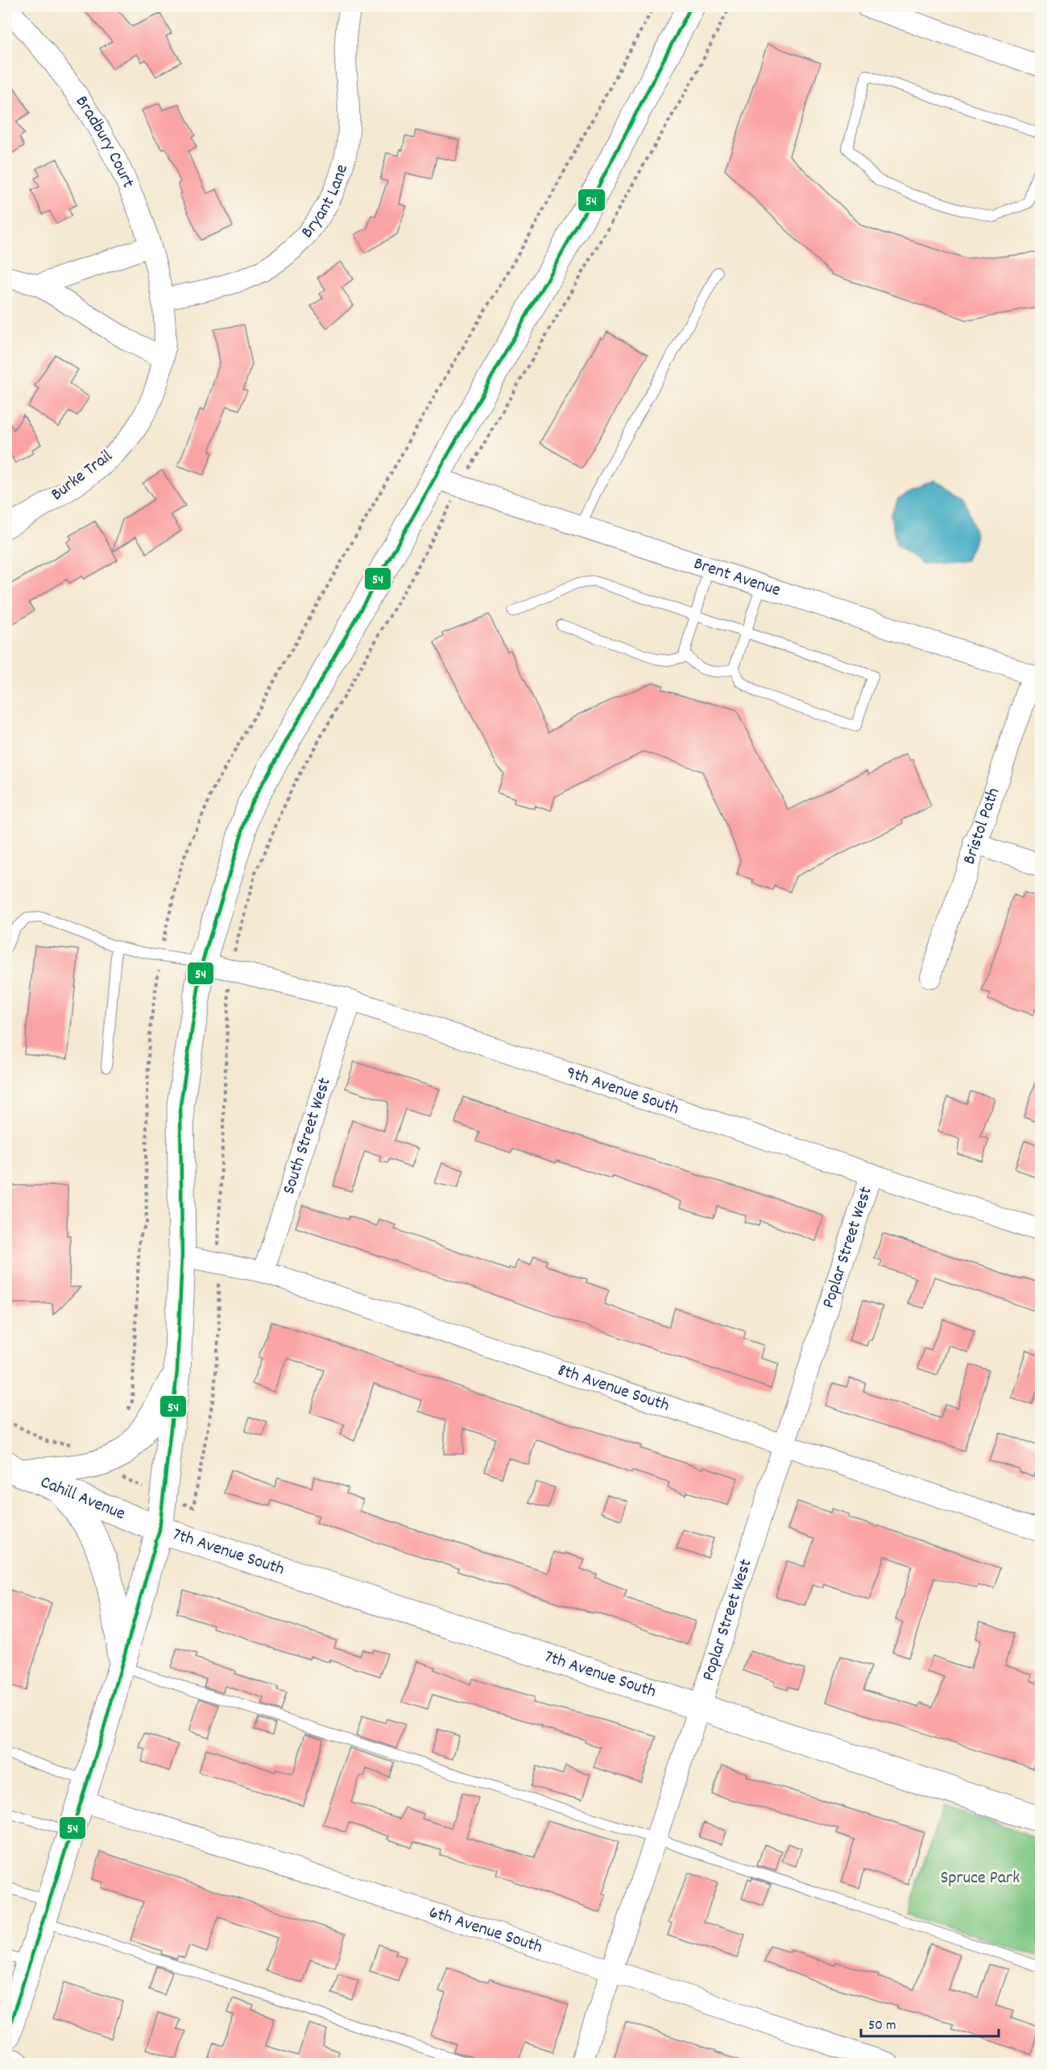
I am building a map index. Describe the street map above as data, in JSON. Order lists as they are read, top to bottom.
{
  "streets": {
    "street": [
      "Bradbury Court",
      "Bryant Lane",
      "Burke Trail",
      "Brent Avenue",
      "Bristol Path",
      "9th Avenue South",
      "South Street West",
      "Poplar Street West",
      "8th Avenue South",
      "Cahill Avenue",
      "7th Avenue South",
      "6th Avenue South"
    ]
  },
  "crossings": [
    ["Bradbury Court", "Bryant Lane"],
    ["Bradbury Court", "Burke Trail"],
    ["Bryant Lane", "Burke Trail"],
    ["Brent Avenue", "Bristol Path"],
    ["9th Avenue South", "South Street West"],
    ["9th Avenue South", "Poplar Street West"],
    ["South Street West", "8th Avenue South"],
    ["Poplar Street West", "8th Avenue South"],
    ["Poplar Street West", "7th Avenue South"],
    ["Poplar Street West", "6th Avenue South"],
    ["Cahill Avenue", "7th Avenue South"]
  ],
  "parks": ["Spruce Park"],
  "lines": ["transit line 54"],
  "scale_bar": "50 m"
}
